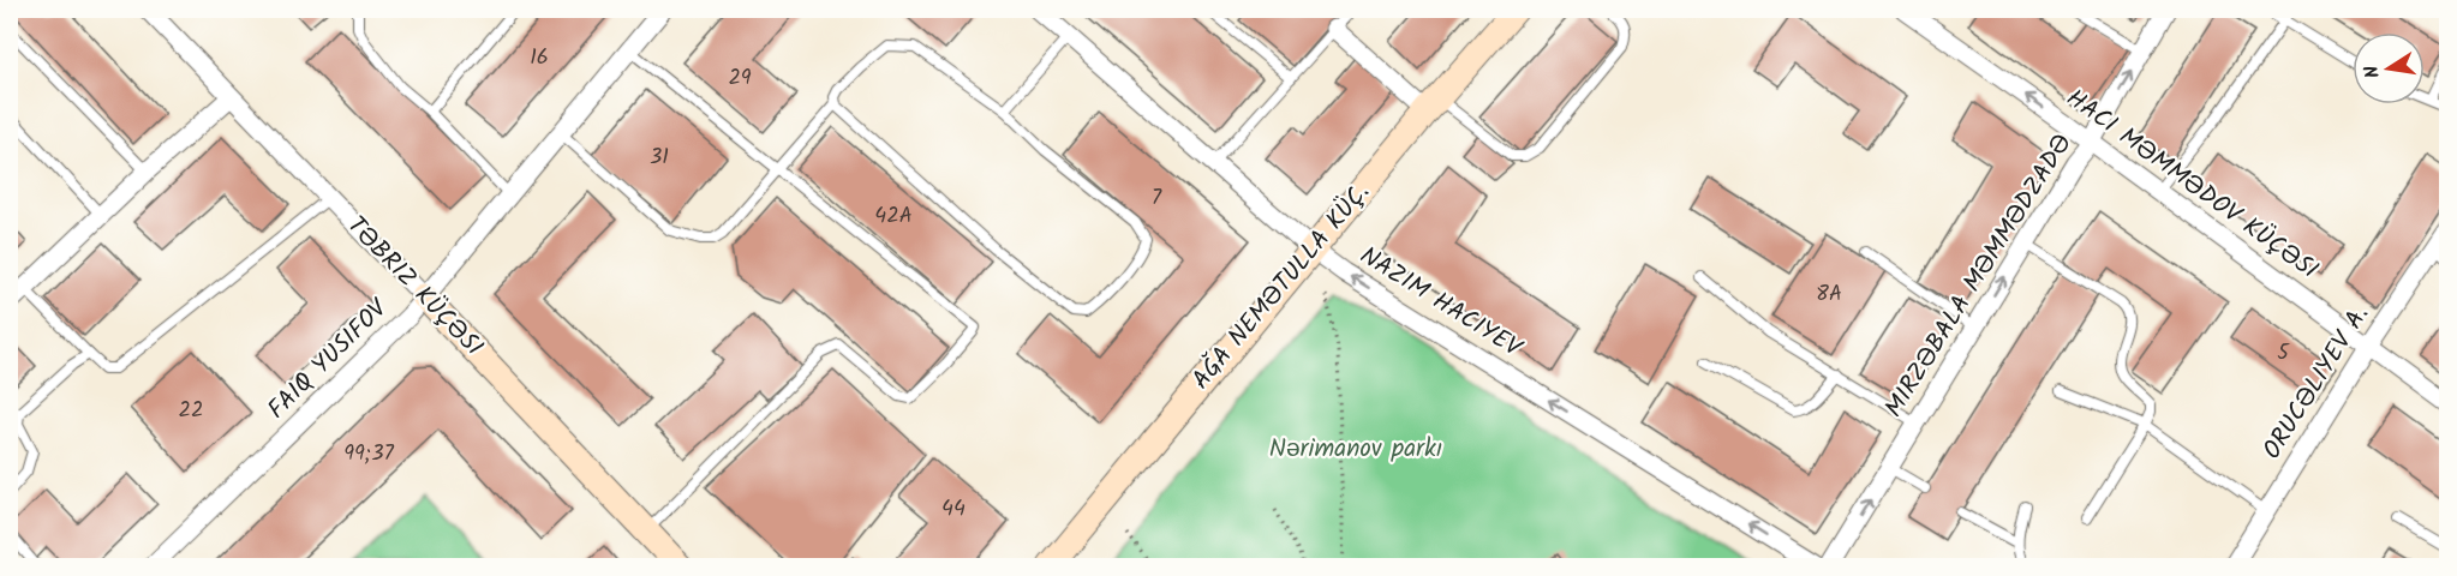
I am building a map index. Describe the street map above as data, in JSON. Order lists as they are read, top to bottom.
{
  "streets": {
    "street": [
      "MIRZƏBALA MƏMMƏDZADƏ",
      "TƏBRIZ KÜÇƏSI",
      "AĞA NEMƏTULLA KÜÇ.",
      "FAIQ YUSIFOV",
      "ORUCƏLIYEV A."
    ]
  },
  "crossings": [
    ["TƏBRIZ KÜÇƏSI", "FAIQ YUSIFOV"]
  ],
  "one_way": ["MIRZƏBALA MƏMMƏDZADƏ"],
  "parks": ["Nərimanov parkı"],
  "house_numbers": [
    "16",
    "29",
    "31",
    "7",
    "42A",
    "8A",
    "5",
    "22",
    "99;37",
    "44"
  ],
  "north": "left"
}
